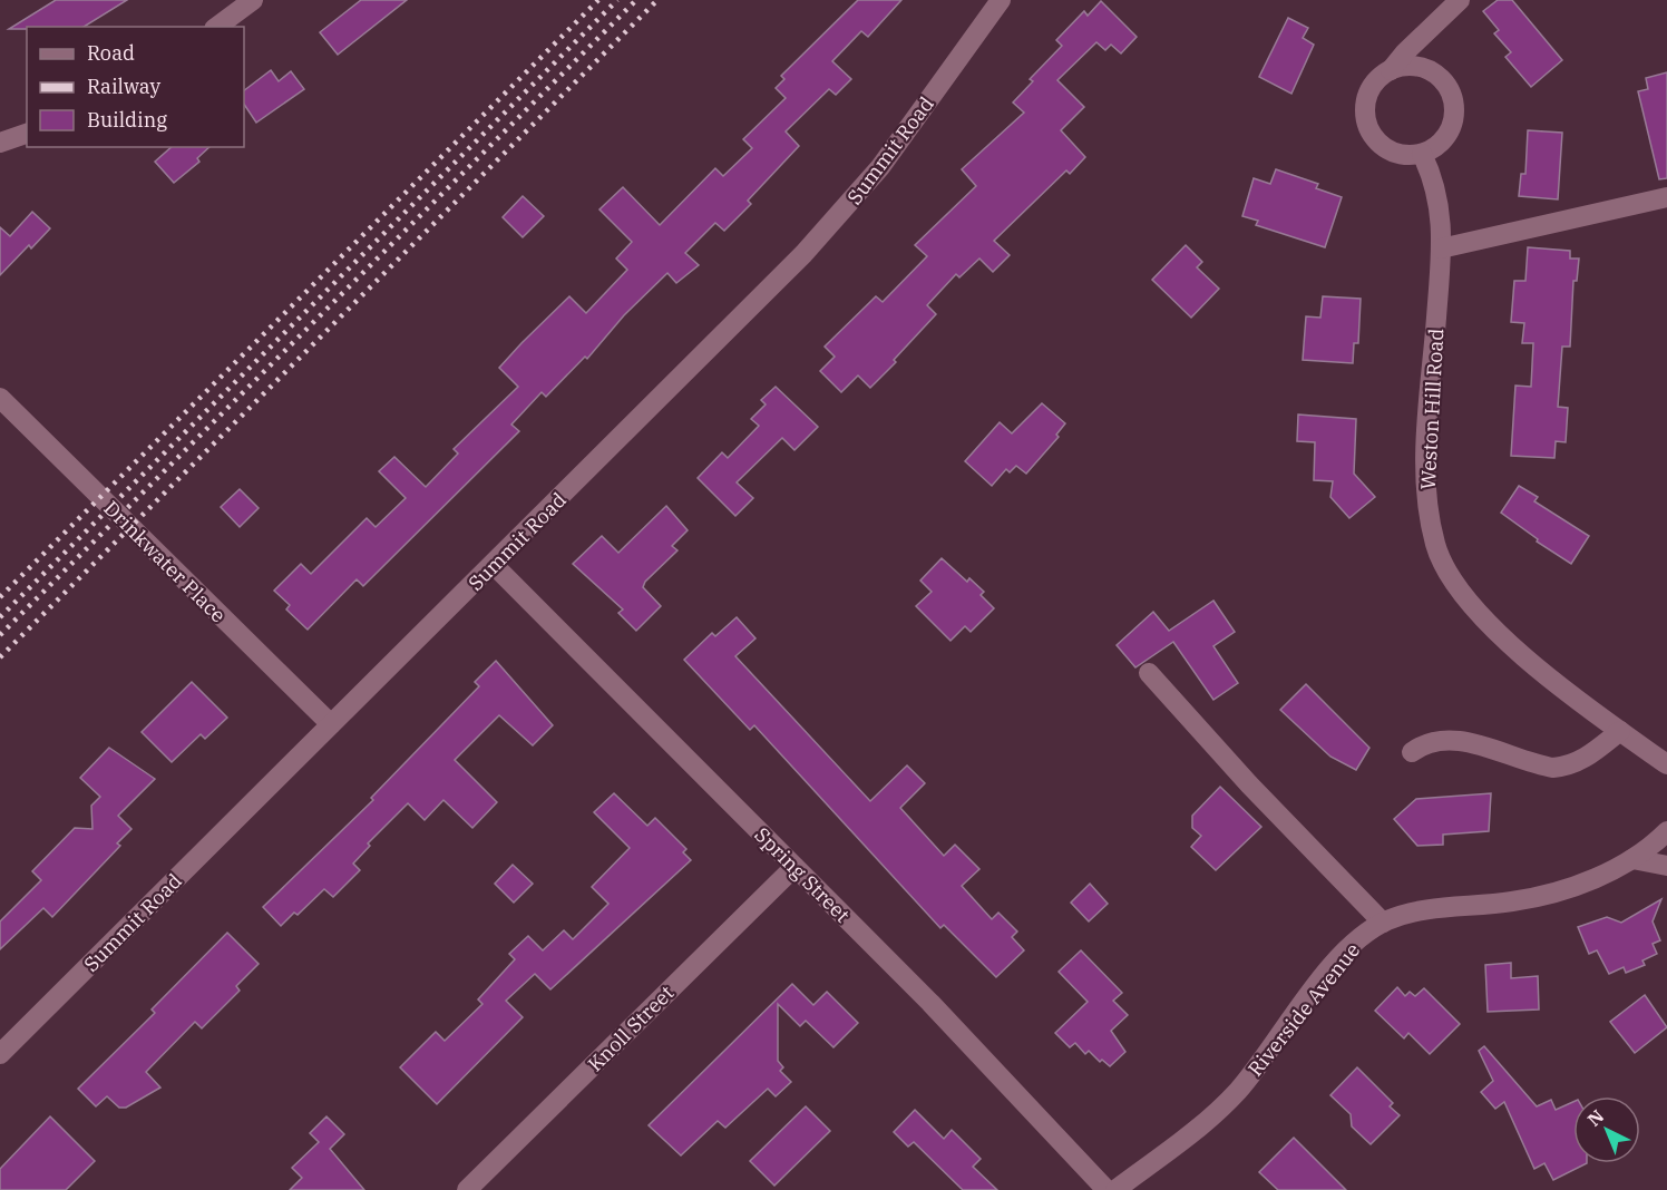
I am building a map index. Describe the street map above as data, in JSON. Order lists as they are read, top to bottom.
{
  "streets": {
    "street": [
      "Summit Road",
      "Weston Hill Road",
      "Drinkwater Place",
      "Spring Street",
      "Riverside Avenue",
      "Knoll Street"
    ]
  },
  "crossings": [
    ["Summit Road", "Drinkwater Place"],
    ["Summit Road", "Spring Street"],
    ["Spring Street", "Knoll Street"]
  ],
  "legend": ["Road", "Railway", "Building"],
  "north": "top left"
}
